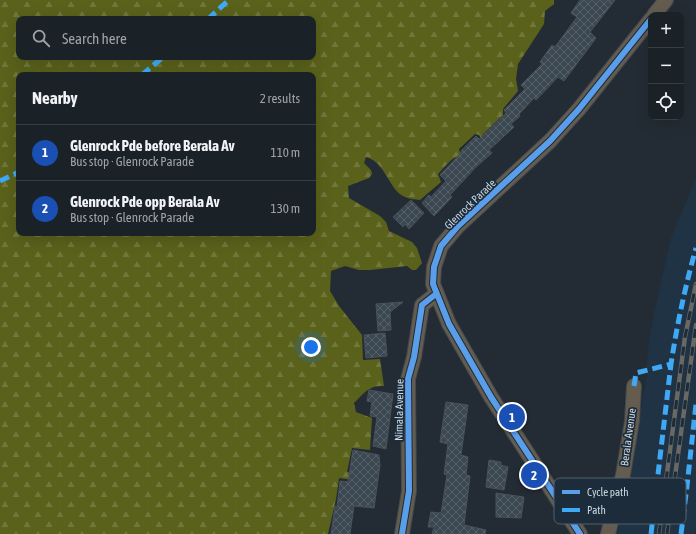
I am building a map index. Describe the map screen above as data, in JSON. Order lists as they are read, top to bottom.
{
  "streets": {
    "street": ["Glenrock Parade", "Nimala Avenue", "Berala Avenue"]
  },
  "crossings": [
    ["Glenrock Parade", "Nimala Avenue"]
  ],
  "legend": ["Cycle path", "Path"],
  "page": {
    "map_buttons": ["+", "−"],
    "search": "Search here",
    "heading": ["Nearby", "2 results"],
    "list": [
      {
        "mark": "1",
        "name": "Glenrock Pde before Berala Av",
        "note": "Bus stop · Glenrock Parade",
        "value": "110 m"
      },
      {
        "mark": "2",
        "name": "Glenrock Pde opp Berala Av",
        "note": "Bus stop · Glenrock Parade",
        "value": "130 m"
      }
    ],
    "pins": ["1", "2"]
  }
}
